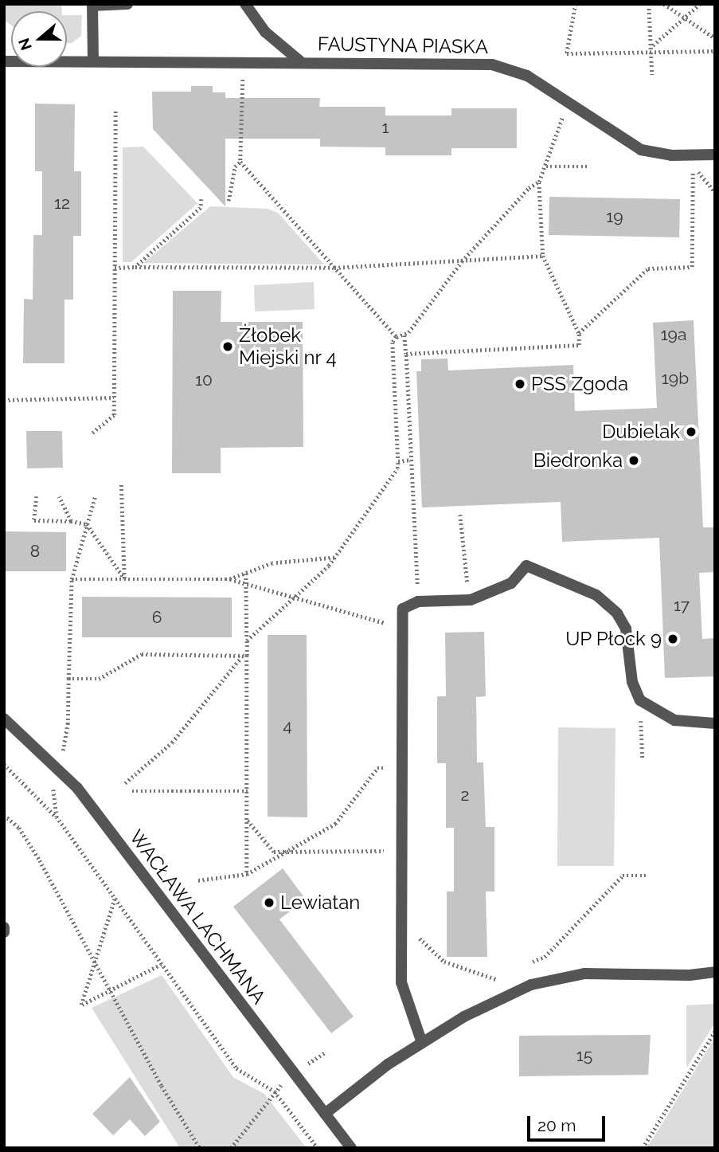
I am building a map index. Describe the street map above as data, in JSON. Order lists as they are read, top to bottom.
{
  "streets": {
    "street": ["FAUSTYNA PIASKA", "WACŁAWA LACHMANA"]
  },
  "places": [
    "Żłobek Miejski nr 4",
    "PSS Zgoda",
    "Dubielak",
    "Biedronka",
    "UP Płock 9",
    "Lewiatan"
  ],
  "house_numbers": [
    "1",
    "12",
    "19",
    "19a",
    "19b",
    "10",
    "8",
    "17",
    "6",
    "4",
    "2",
    "15"
  ],
  "scale_bar": "20 m",
  "north": "left"
}
